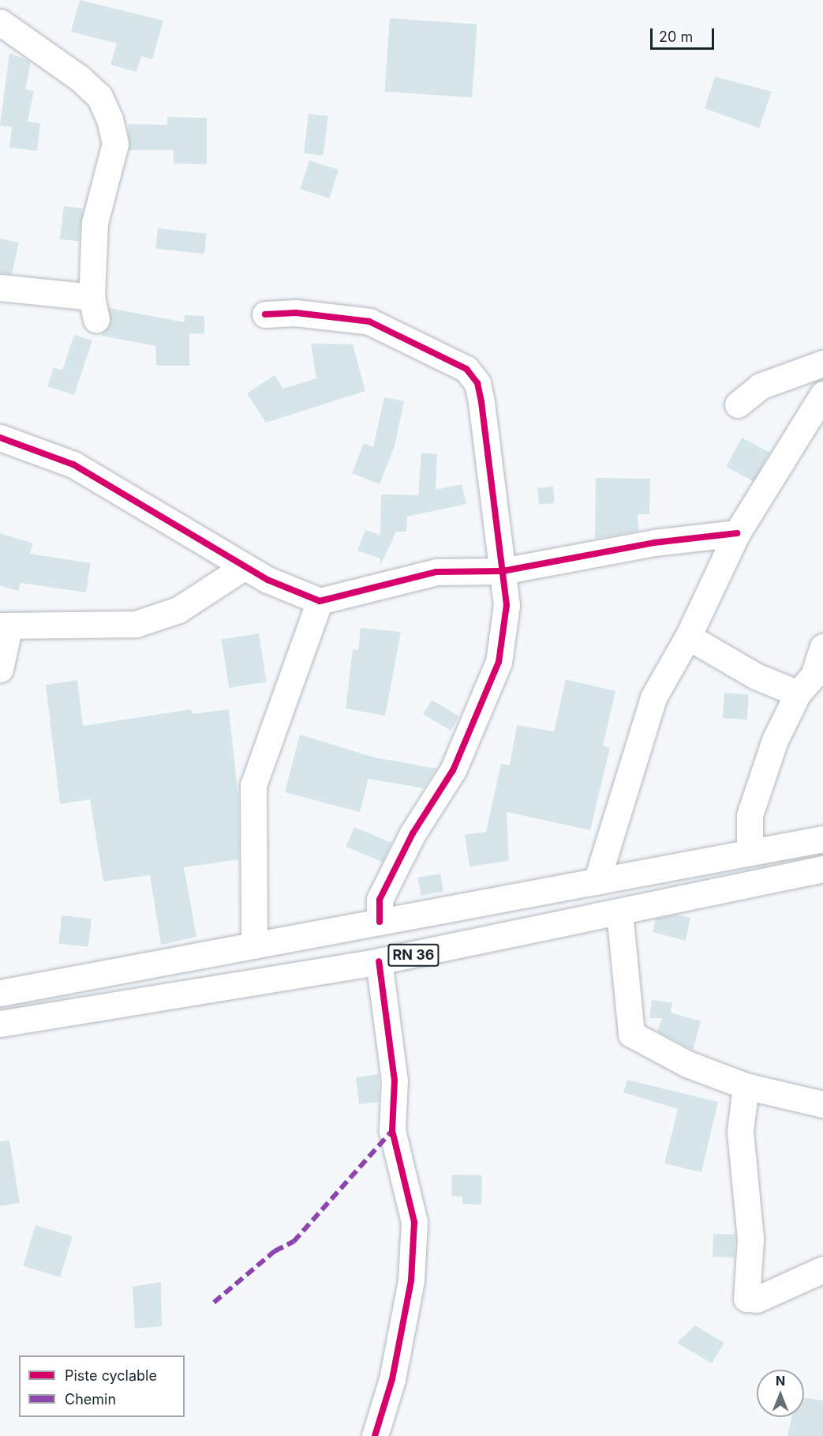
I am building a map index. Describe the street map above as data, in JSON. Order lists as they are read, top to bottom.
{
  "streets": {
    "street": ["RN 36"]
  },
  "legend": ["Piste cyclable", "Chemin"],
  "scale_bar": "20 m",
  "north": "top"
}
